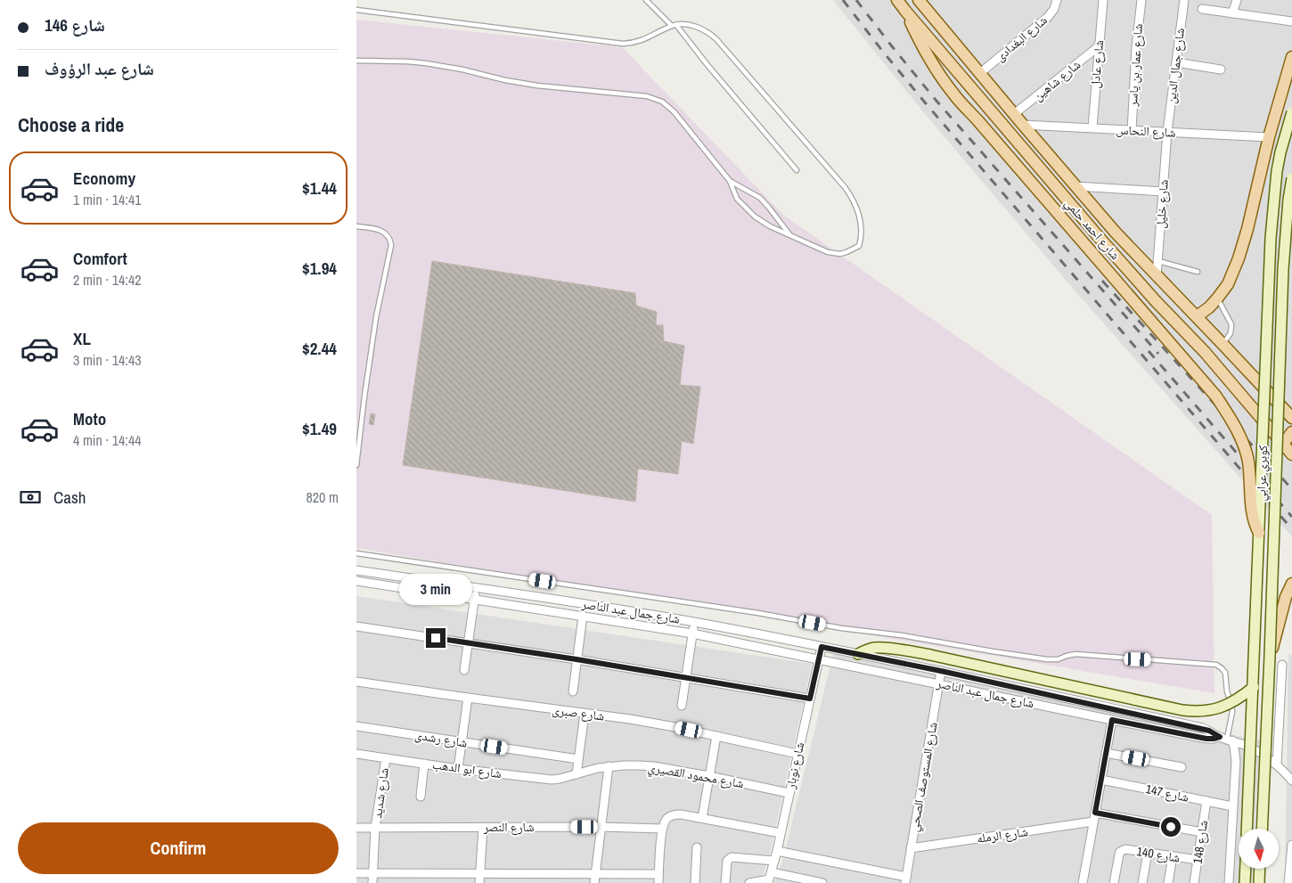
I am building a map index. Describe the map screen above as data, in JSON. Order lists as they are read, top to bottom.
{
  "streets": {
    "main road": ["شارع احمد حلمي", "كوبري عرابي"],
    "street": [
      "شارع البغدادى",
      "شارع عادل",
      "شارع عمار بن ياسر",
      "شارع جمال الدين",
      "شارع شاهين",
      "شارع النحاس",
      "شارع خليل",
      "شارع جمال عبد الناصر",
      "شارع صبرى",
      "شارع رشدى",
      "شارع نوبار",
      "شارع ابو الدهب",
      "شارع محمود القصيري",
      "شارع المستوصف الصحي",
      "شارع شديد",
      "شارع 147",
      "شارع النصر",
      "شارع الرمله",
      "شارع 148",
      "شارع 140"
    ]
  },
  "crossings": [
    ["شارع البغدادى", "شارع احمد حلمي"],
    ["شارع عادل", "شارع شاهين"],
    ["شارع عادل", "شارع النحاس"],
    ["شارع عمار بن ياسر", "شارع النحاس"],
    ["شارع جمال الدين", "شارع النحاس"],
    ["شارع جمال الدين", "شارع خليل"],
    ["شارع شاهين", "شارع احمد حلمي"],
    ["شارع النحاس", "شارع خليل"],
    ["شارع النحاس", "شارع احمد حلمي"],
    ["شارع خليل", "شارع احمد حلمي"],
    ["شارع جمال عبد الناصر", "شارع نوبار"],
    ["شارع جمال عبد الناصر", "شارع المستوصف الصحي"],
    ["شارع صبرى", "شارع نوبار"],
    ["شارع نوبار", "شارع محمود القصيري"],
    ["شارع ابو الدهب", "شارع محمود القصيري"],
    ["شارع ابو الدهب", "شارع شديد"],
    ["شارع المستوصف الصحي", "شارع الرمله"],
    ["شارع شديد", "شارع النصر"],
    ["شارع 147", "شارع 148"],
    ["شارع 148", "شارع 140"]
  ],
  "north": "bottom",
  "page": {
    "banner": ["شارع 146", "شارع عبد الرؤوف"],
    "heading": "Choose a ride",
    "list": [
      {
        "name": "Economy",
        "note": "1 min · 14:41",
        "value": "$1.44"
      },
      {
        "name": "Comfort",
        "note": "2 min · 14:42",
        "value": "$1.94"
      },
      {
        "name": "XL",
        "note": "3 min · 14:43",
        "value": "$2.44"
      },
      {
        "name": "Moto",
        "note": "4 min · 14:44",
        "value": "$1.49"
      }
    ],
    "pay": ["Cash", "820 m"],
    "bubble": "3 min",
    "buttons": "Confirm"
  }
}
